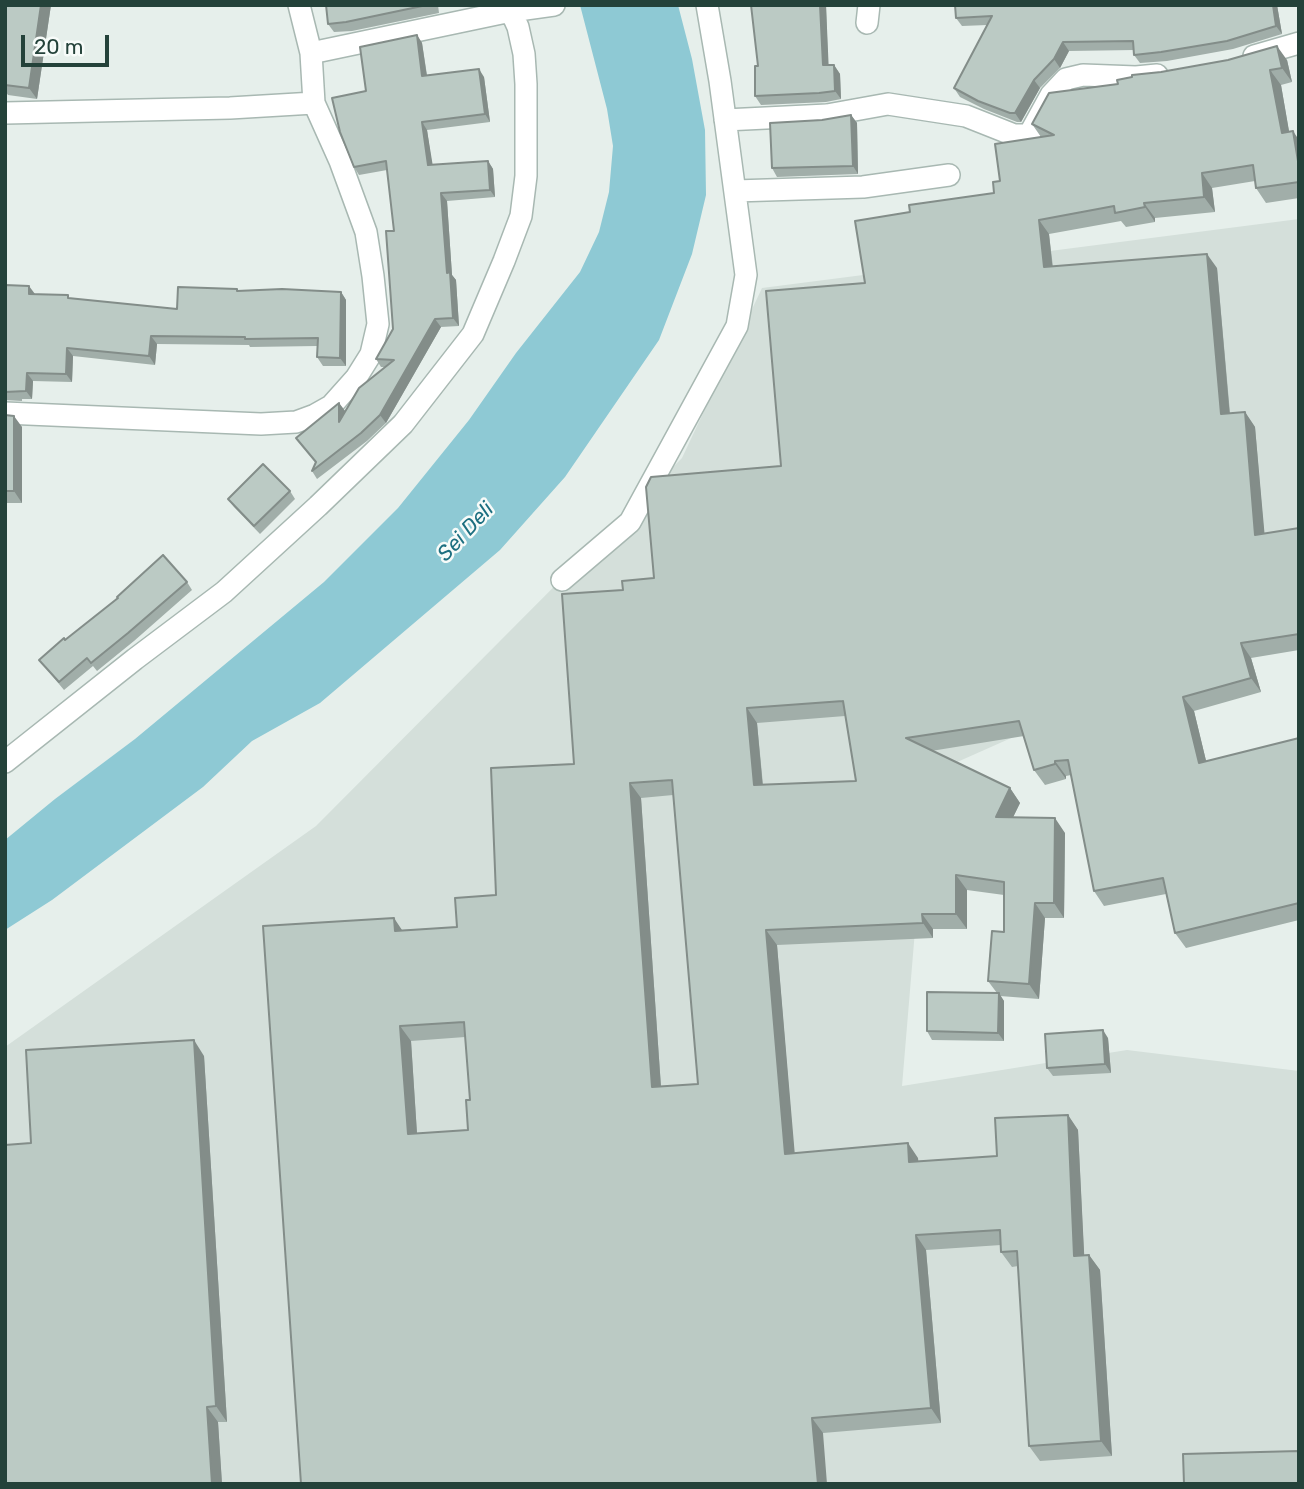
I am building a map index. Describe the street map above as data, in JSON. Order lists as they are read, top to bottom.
{
  "water": ["Sei Deli"],
  "scale_bar": "20 m"
}
